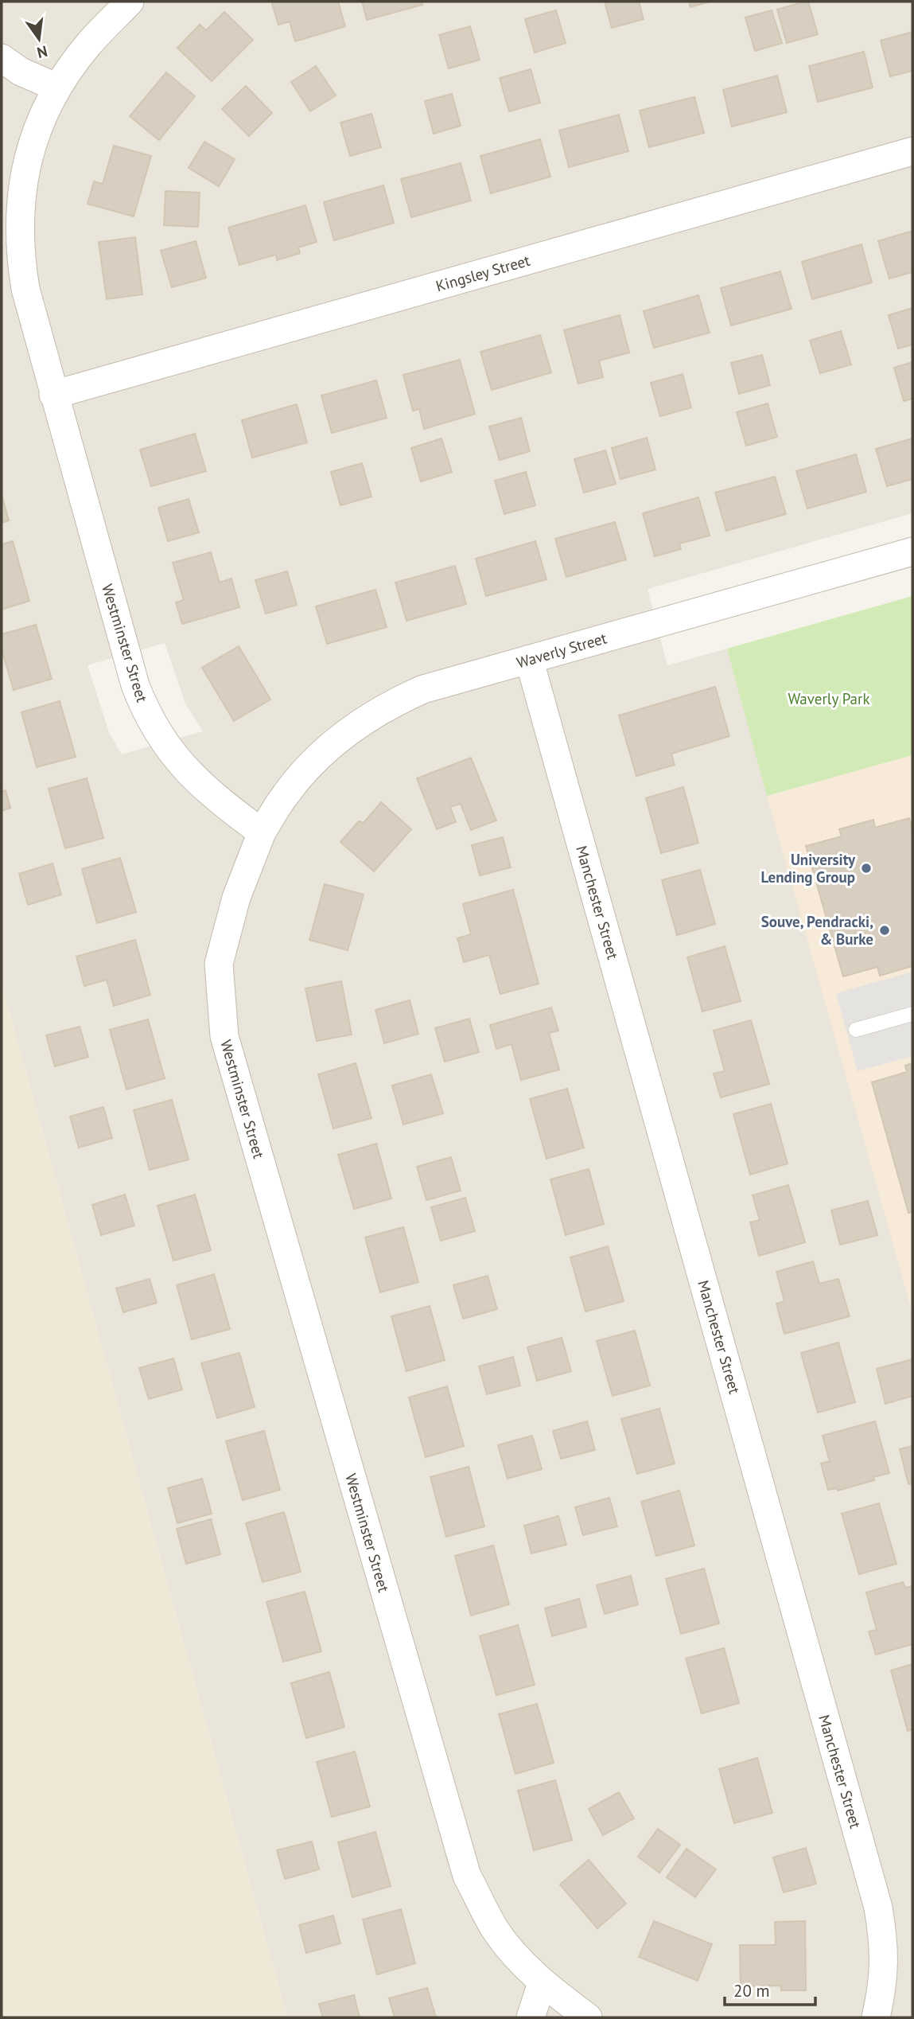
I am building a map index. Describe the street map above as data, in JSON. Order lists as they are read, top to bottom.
{
  "streets": {
    "street": [
      "Kingsley Street",
      "Westminster Street",
      "Waverly Street",
      "Manchester Street"
    ]
  },
  "crossings": [
    ["Kingsley Street", "Westminster Street"],
    ["Westminster Street", "Waverly Street"],
    ["Waverly Street", "Manchester Street"]
  ],
  "parks": ["Waverly Park"],
  "places": ["University Lending Group", "Souve, Pendracki, & Burke"],
  "scale_bar": "20 m",
  "north": "bottom"
}
